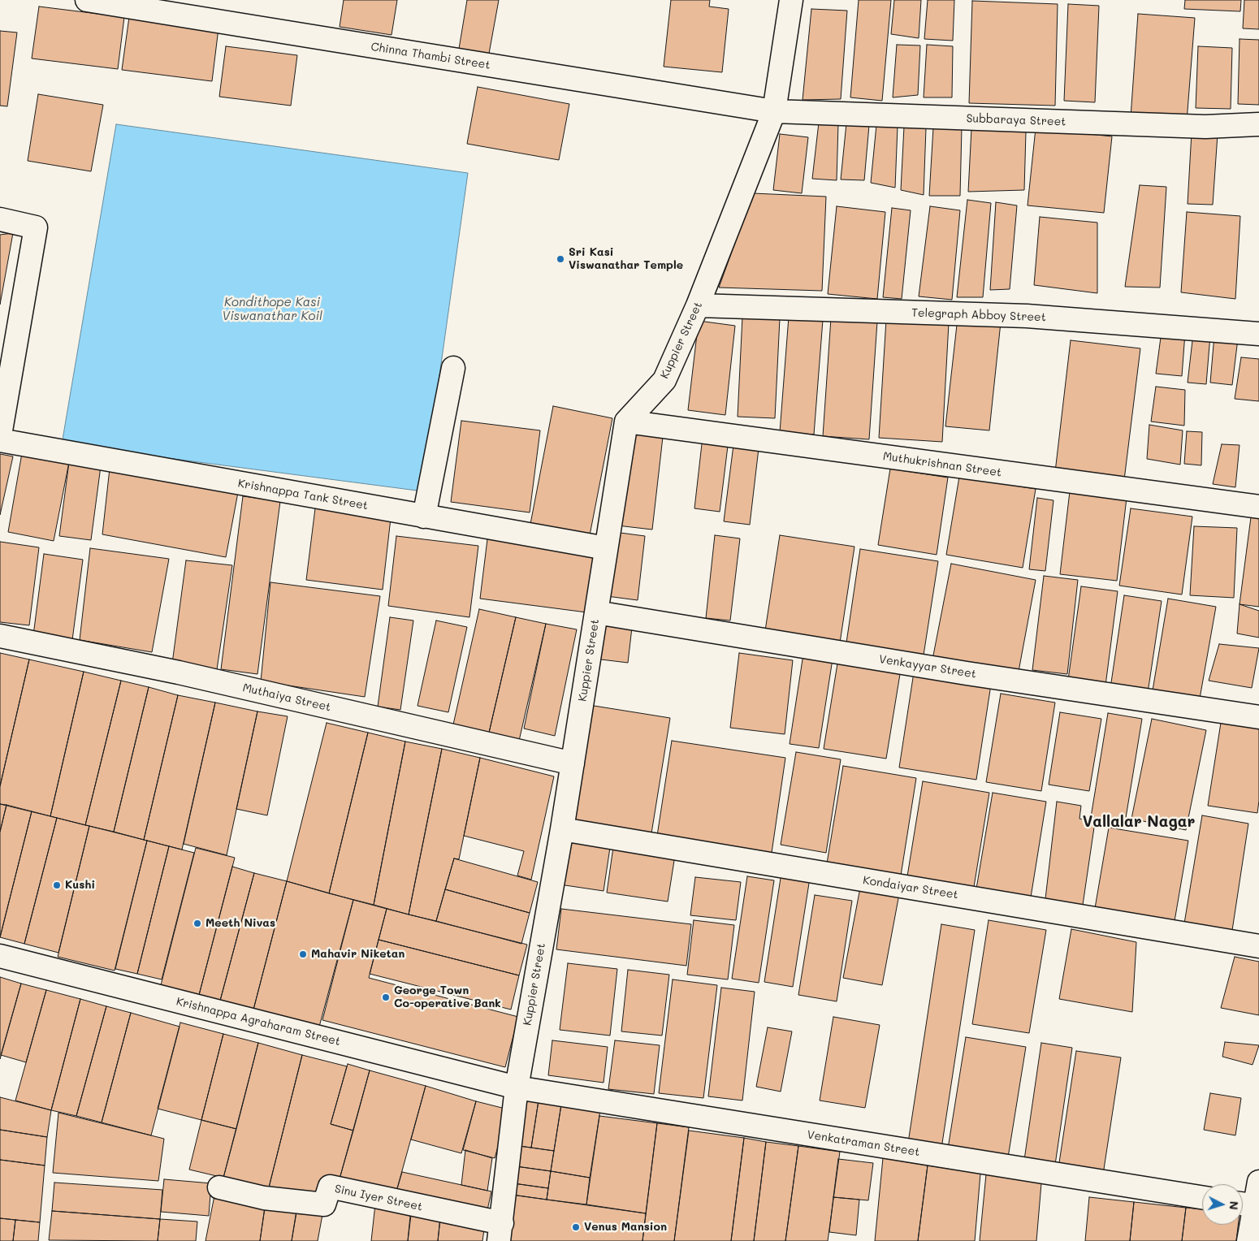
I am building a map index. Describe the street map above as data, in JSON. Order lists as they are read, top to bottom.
{
  "streets": {
    "street": [
      "Chinna Thambi Street",
      "Subbaraya Street",
      "Telegraph Abboy Street",
      "Kuppier Street",
      "Muthukrishnan Street",
      "Krishnappa Tank Street",
      "Venkayyar Street",
      "Muthaiya Street",
      "Kondaiyar Street",
      "Krishnappa Agraharam Street",
      "Venkatraman Street",
      "Sinu Iyer Street"
    ]
  },
  "crossings": [
    ["Chinna Thambi Street", "Subbaraya Street"],
    ["Chinna Thambi Street", "Kuppier Street"],
    ["Subbaraya Street", "Kuppier Street"],
    ["Telegraph Abboy Street", "Kuppier Street"],
    ["Kuppier Street", "Muthukrishnan Street"],
    ["Kuppier Street", "Krishnappa Tank Street"],
    ["Kuppier Street", "Venkayyar Street"],
    ["Kuppier Street", "Muthaiya Street"],
    ["Kuppier Street", "Kondaiyar Street"],
    ["Kuppier Street", "Krishnappa Agraharam Street"],
    ["Kuppier Street", "Venkatraman Street"],
    ["Kuppier Street", "Sinu Iyer Street"],
    ["Krishnappa Agraharam Street", "Venkatraman Street"]
  ],
  "districts": ["Vallalar Nagar"],
  "water": ["Kondithope Kasi Viswanathar Koil"],
  "places": [
    "Sri Kasi Viswanathar Temple",
    "Kushi",
    "Meeth Nivas",
    "Mahavir Niketan",
    "George Town Co-operative Bank",
    "Venus Mansion"
  ],
  "north": "right"
}
